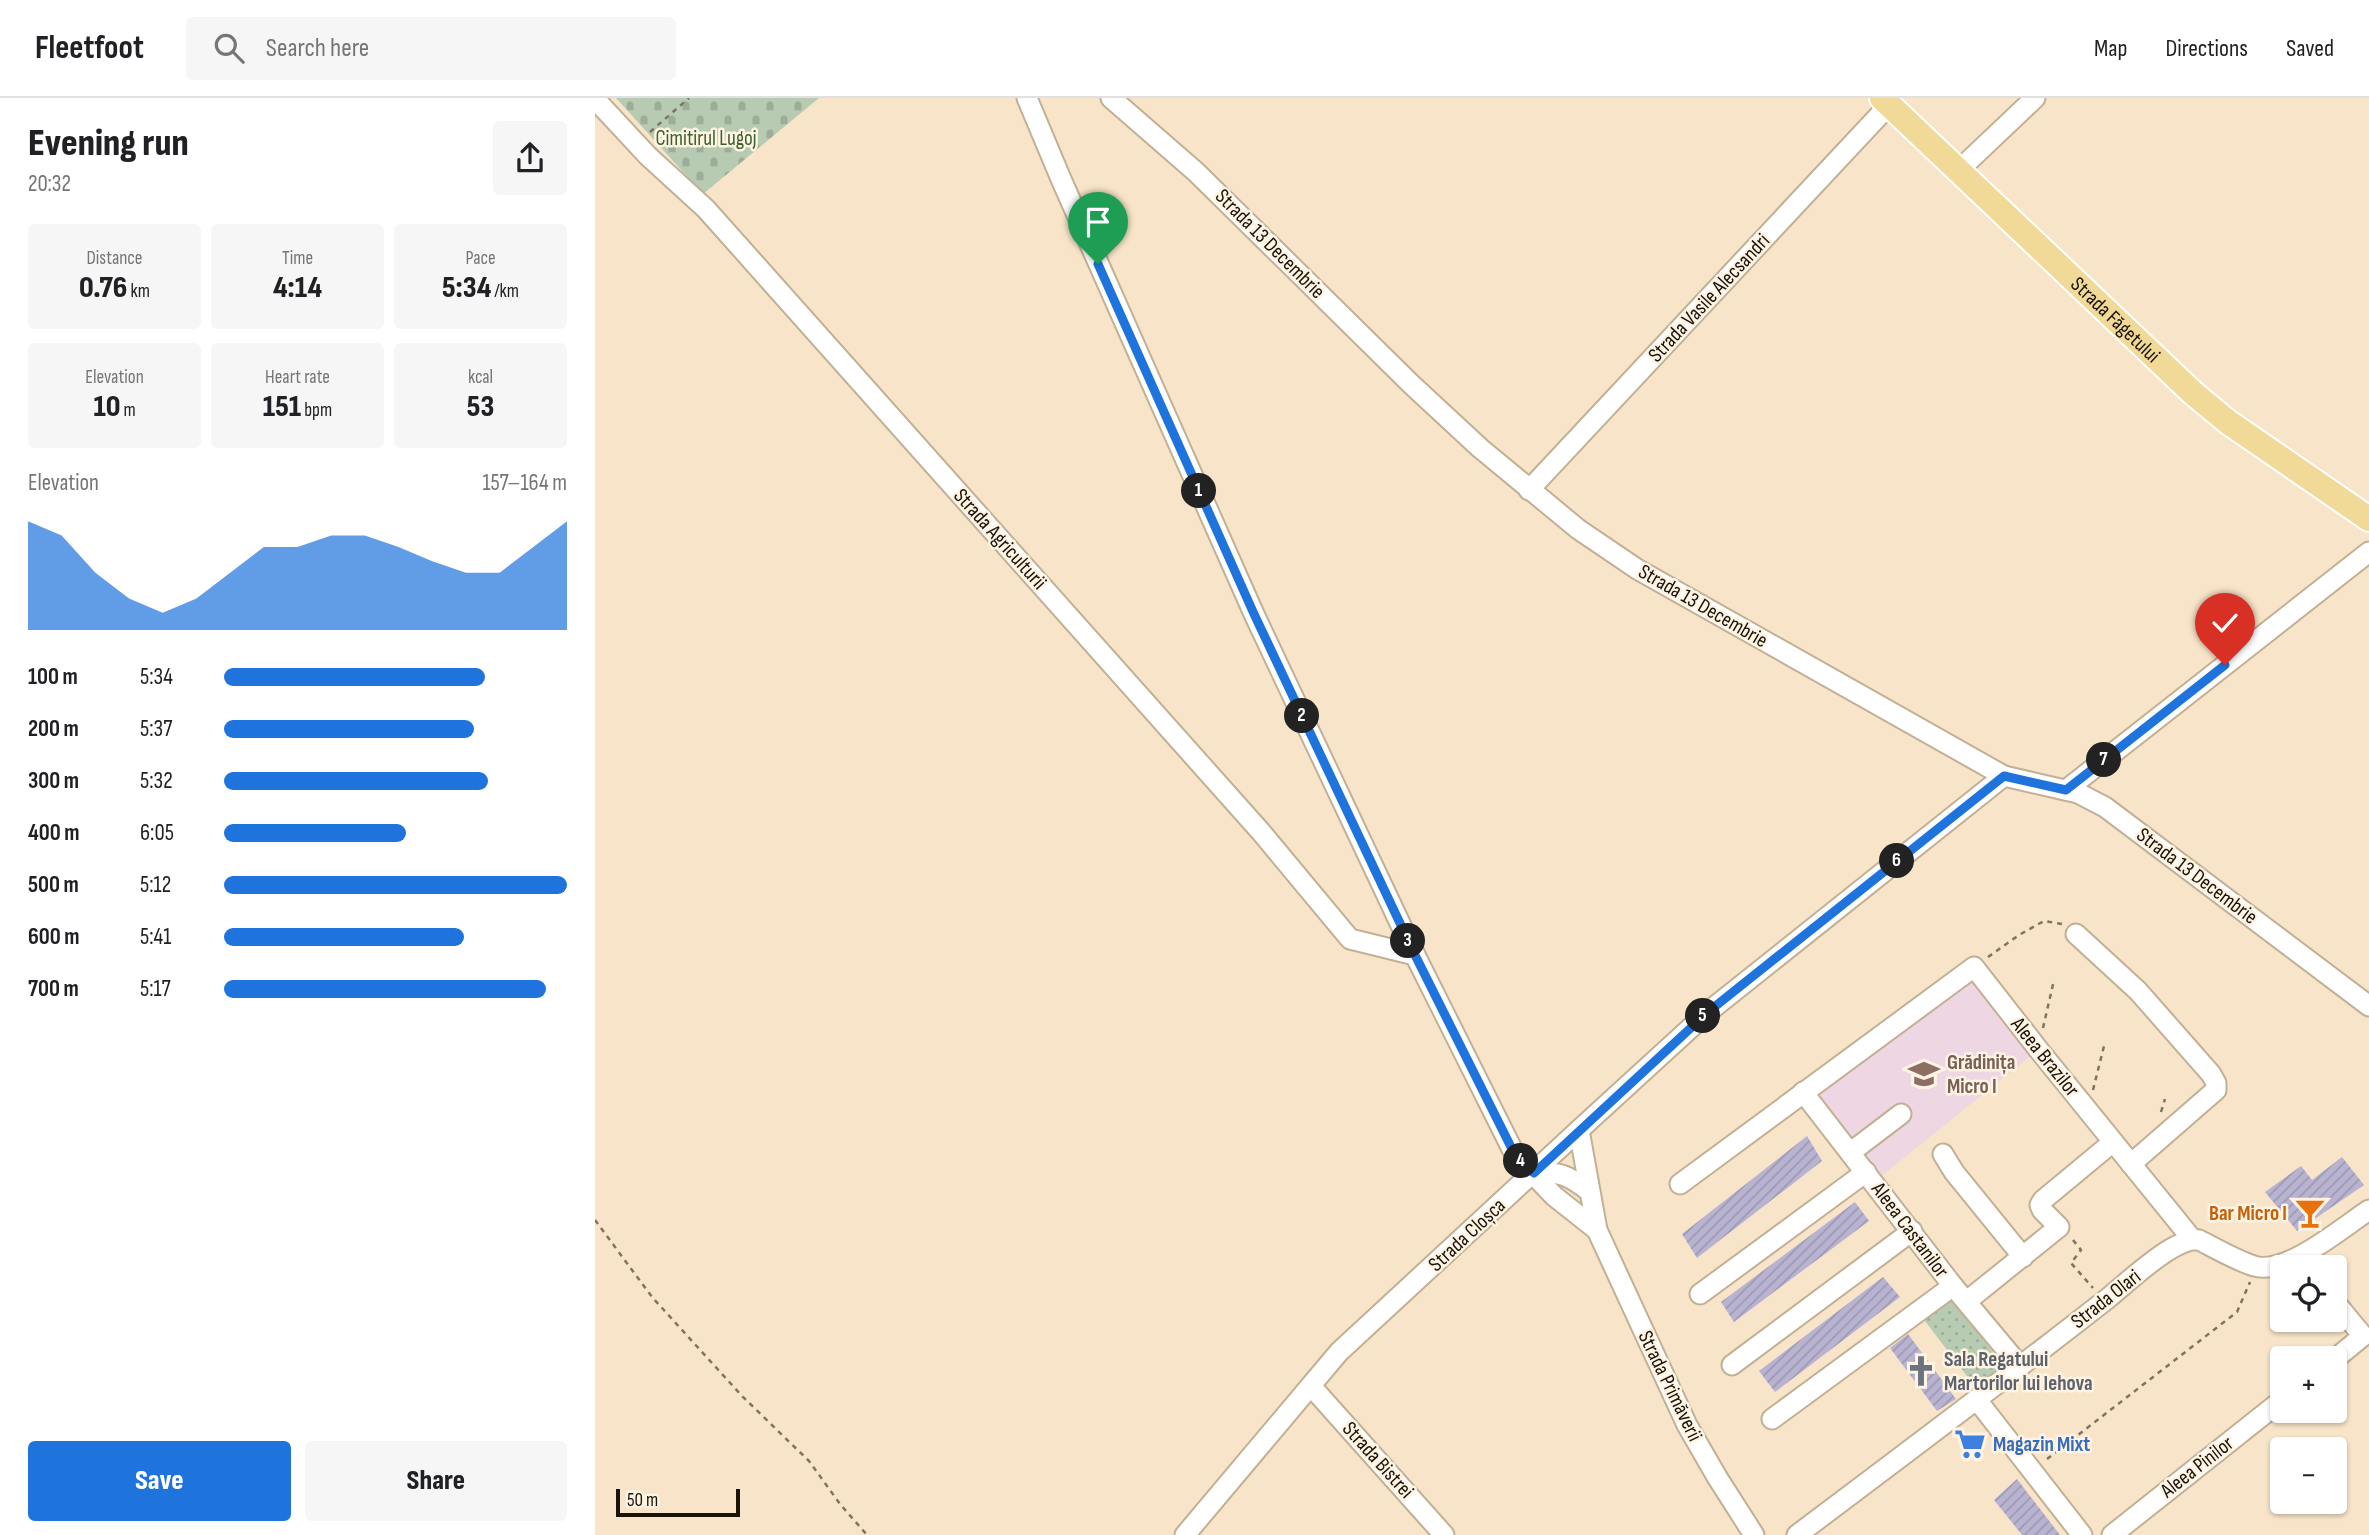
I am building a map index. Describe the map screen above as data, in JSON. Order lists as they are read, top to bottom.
{
  "streets": {
    "main road": ["Strada Făgetului"],
    "street": [
      "Strada 13 Decembrie",
      "Strada Vasile Alecsandri",
      "Strada Agriculturii",
      "Aleea Brazilor",
      "Aleea Castanilor",
      "Strada Cloșca",
      "Strada Olari",
      "Strada Primăverii",
      "Strada Bistrei",
      "Aleea Pinilor"
    ]
  },
  "crossings": [
    ["Strada 13 Decembrie", "Strada Vasile Alecsandri"],
    ["Strada 13 Decembrie", "Strada Cloșca"],
    ["Strada Vasile Alecsandri", "Strada Făgetului"],
    ["Strada Agriculturii", "Strada Primăverii"],
    ["Aleea Brazilor", "Strada Olari"],
    ["Aleea Castanilor", "Strada Olari"],
    ["Strada Cloșca", "Strada Primăverii"],
    ["Strada Cloșca", "Strada Bistrei"]
  ],
  "parks": ["Cimitirul Lugoj"],
  "places": {
    "school or university": ["Grădinița Micro I"],
    "bar": ["Bar Micro I"],
    "church": ["Sala Regatului Martorilor lui Iehova"],
    "supermarket": ["Magazin Mixt"]
  },
  "scale_bar": "50 m",
  "page": {
    "header": "Fleetfoot",
    "search": "Search here",
    "nav": ["Map", "Directions", "Saved"],
    "heading": ["Evening run", "20:32"],
    "stats": [
      ["Distance", "0.76 km"],
      ["Time", "4:14"],
      ["Pace", "5:34 /km"],
      ["Elevation", "10 m"],
      ["Heart rate", "151 bpm"],
      ["kcal", "53"]
    ],
    "chart": ["Elevation", "157–164 m"],
    "pins": [
      "1",
      "2",
      "7",
      "6",
      "3",
      "5",
      "4"
    ],
    "list": [
      {
        "name": "100 m",
        "note": "5:34"
      },
      {
        "name": "200 m",
        "note": "5:37"
      },
      {
        "name": "300 m",
        "note": "5:32"
      },
      {
        "name": "400 m",
        "note": "6:05"
      },
      {
        "name": "500 m",
        "note": "5:12"
      },
      {
        "name": "600 m",
        "note": "5:41"
      },
      {
        "name": "700 m",
        "note": "5:17"
      }
    ],
    "map_buttons": ["+", "−"],
    "buttons": ["Save", "Share"],
    "scale": "50 m"
  }
}
